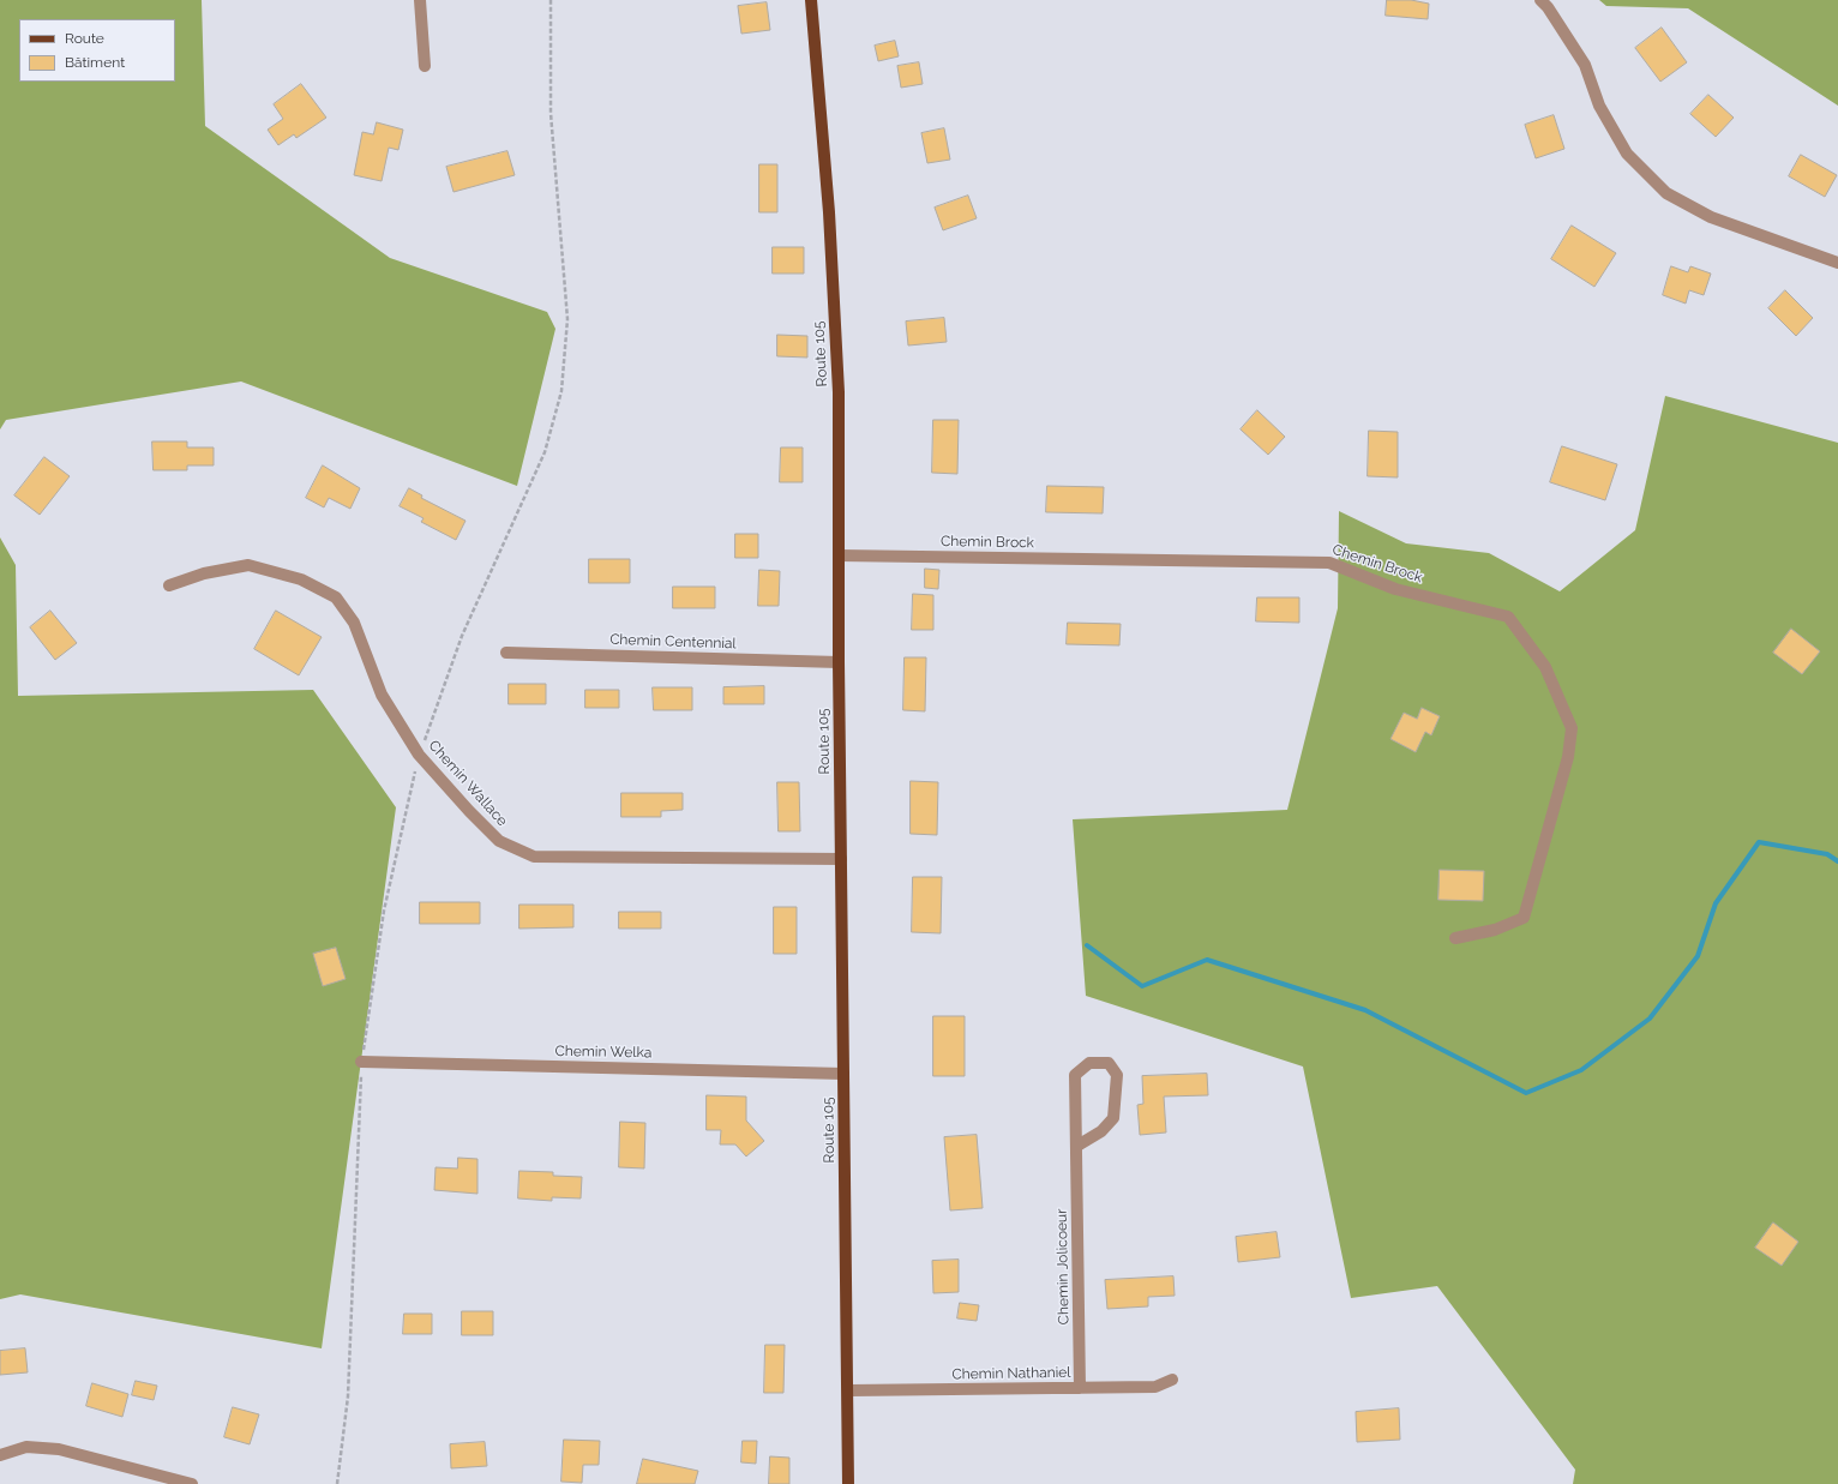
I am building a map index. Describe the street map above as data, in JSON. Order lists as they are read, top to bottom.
{
  "streets": {
    "main road": ["Route 105"],
    "street": [
      "Chemin Brock",
      "Chemin Centennial",
      "Chemin Wallace",
      "Chemin Welka",
      "Chemin Jolicoeur",
      "Chemin Nathaniel"
    ]
  },
  "crossings": [
    ["Route 105", "Chemin Brock"],
    ["Route 105", "Chemin Centennial"],
    ["Route 105", "Chemin Wallace"],
    ["Route 105", "Chemin Welka"],
    ["Route 105", "Chemin Nathaniel"],
    ["Chemin Jolicoeur", "Chemin Nathaniel"]
  ],
  "legend": ["Route", "Bâtiment"]
}
